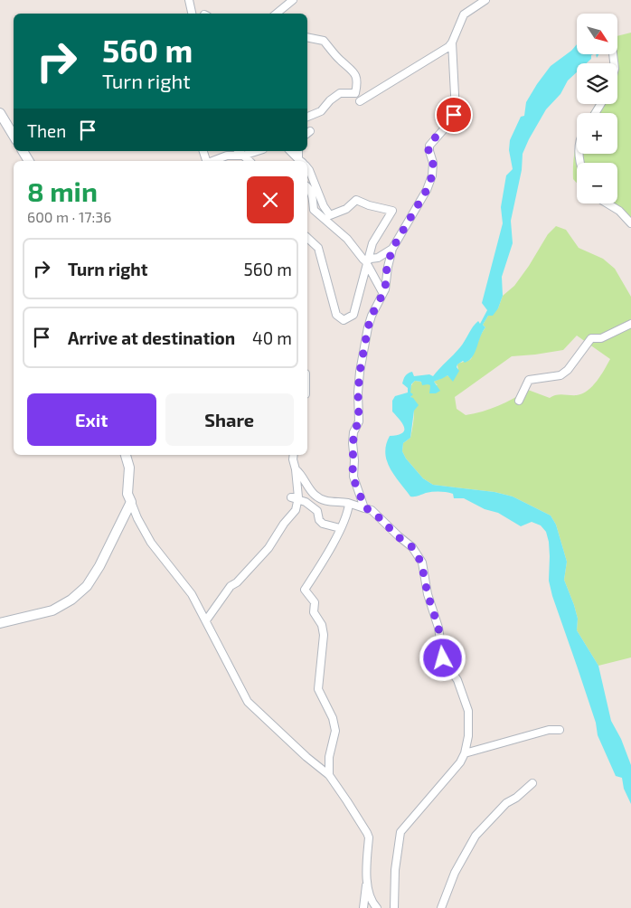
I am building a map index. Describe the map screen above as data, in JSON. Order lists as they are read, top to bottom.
{
  "north": "bottom right",
  "page": {
    "map_buttons": ["+", "−"],
    "turn": ["560 m", "Turn right"],
    "then": "Then",
    "heading": ["8 min", "600 m · 17:36"],
    "list": [
      {
        "name": "Turn right",
        "value": "560 m"
      },
      {
        "name": "Arrive at destination",
        "value": "40 m"
      }
    ],
    "buttons": ["Exit", "Share"]
  }
}
